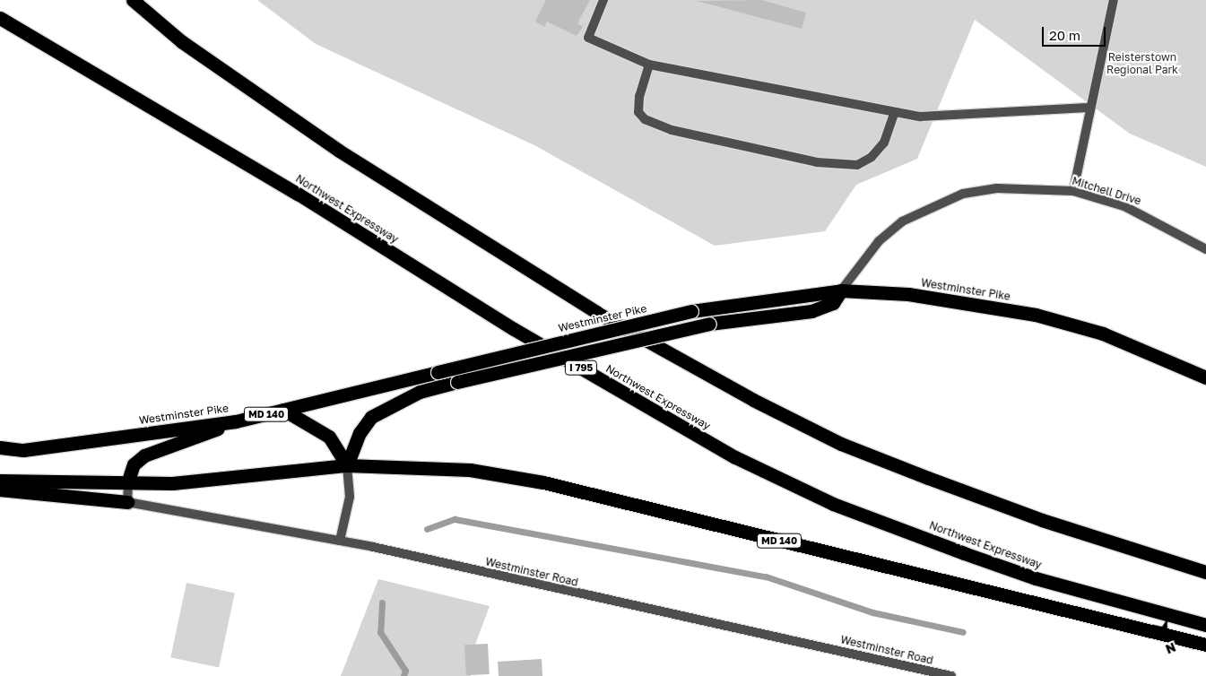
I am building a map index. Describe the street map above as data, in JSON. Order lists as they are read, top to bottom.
{
  "streets": {
    "highway": [
      "Northwest Expressway",
      "Westminster Pike",
      "I 795",
      "MD 140"
    ],
    "street": ["Mitchell Drive", "Westminster Road"]
  },
  "crossings": [
    ["Mitchell Drive", "Westminster Pike"]
  ],
  "parks": ["Reisterstown Regional Park"],
  "scale_bar": "20 m",
  "north": "bottom"
}
